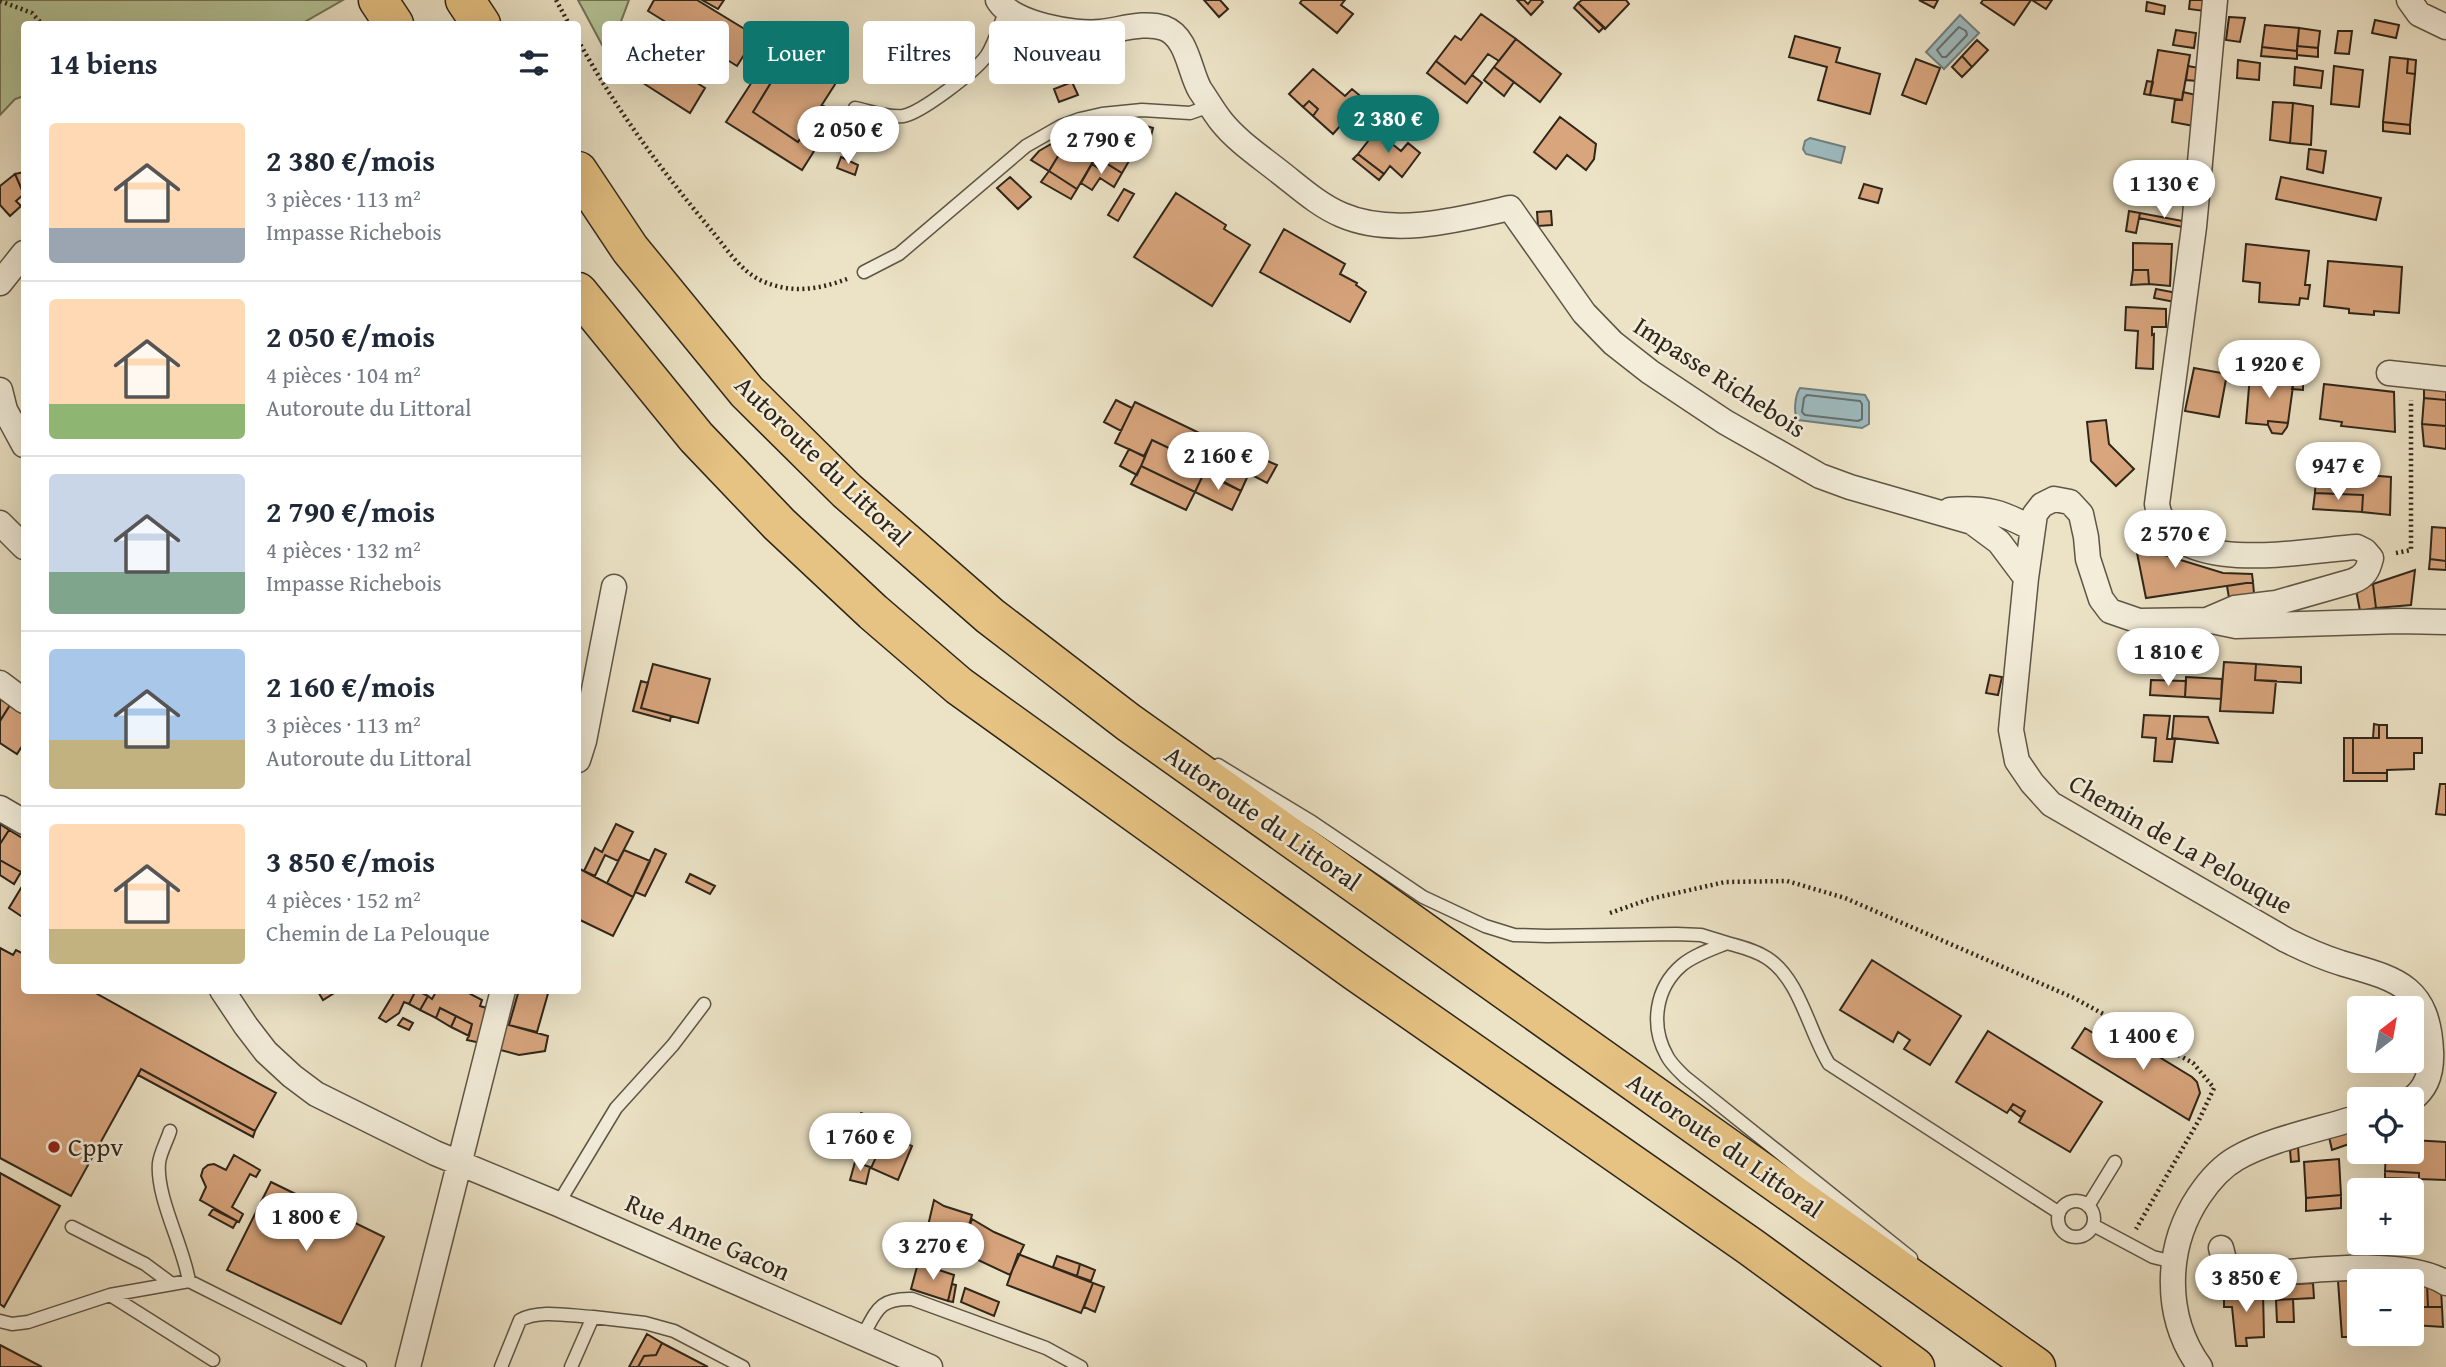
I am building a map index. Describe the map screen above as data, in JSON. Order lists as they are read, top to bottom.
{
  "streets": {
    "highway": ["Autoroute du Littoral"],
    "street": ["Impasse Richebois", "Chemin de La Pelouque", "Rue Anne Gacon"]
  },
  "crossings": [
    ["Impasse Richebois", "Chemin de La Pelouque"]
  ],
  "places": ["Cppv"],
  "north": "top right",
  "page": {
    "chip": [
      "Acheter",
      "Louer",
      "Filtres",
      "Nouveau"
    ],
    "heading": "14 biens",
    "price": [
      "2 380 €",
      "2 050 €",
      "2 790 €",
      "1 130 €",
      "1 920 €",
      "2 160 €",
      "947 €",
      "2 570 €",
      "1 810 €",
      "1 400 €",
      "1 760 €",
      "1 800 €",
      "3 270 €",
      "3 850 €"
    ],
    "list": [
      {
        "name": "2 380 €/mois",
        "note": "3 pièces · 113 m² · Impasse Richebois"
      },
      {
        "name": "2 050 €/mois",
        "note": "4 pièces · 104 m² · Autoroute du Littoral"
      },
      {
        "name": "2 790 €/mois",
        "note": "4 pièces · 132 m² · Impasse Richebois"
      },
      {
        "name": "2 160 €/mois",
        "note": "3 pièces · 113 m² · Autoroute du Littoral"
      },
      {
        "name": "3 850 €/mois",
        "note": "4 pièces · 152 m² · Chemin de La Pelouque"
      }
    ],
    "map_buttons": ["+", "−"]
  }
}
